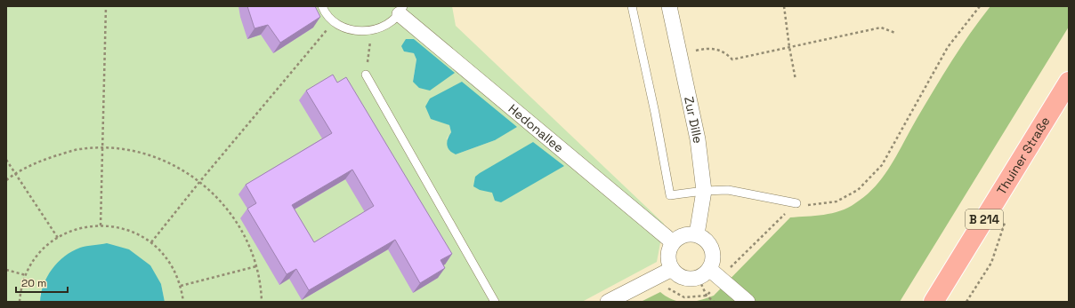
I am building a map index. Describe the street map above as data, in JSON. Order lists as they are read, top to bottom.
{
  "streets": {
    "main road": ["Thuiner Straße", "B 214"],
    "street": ["Zur Dille", "Hedonallee"]
  },
  "crossings": [
    ["Zur Dille", "Hedonallee"]
  ],
  "scale_bar": "20 m"
}
